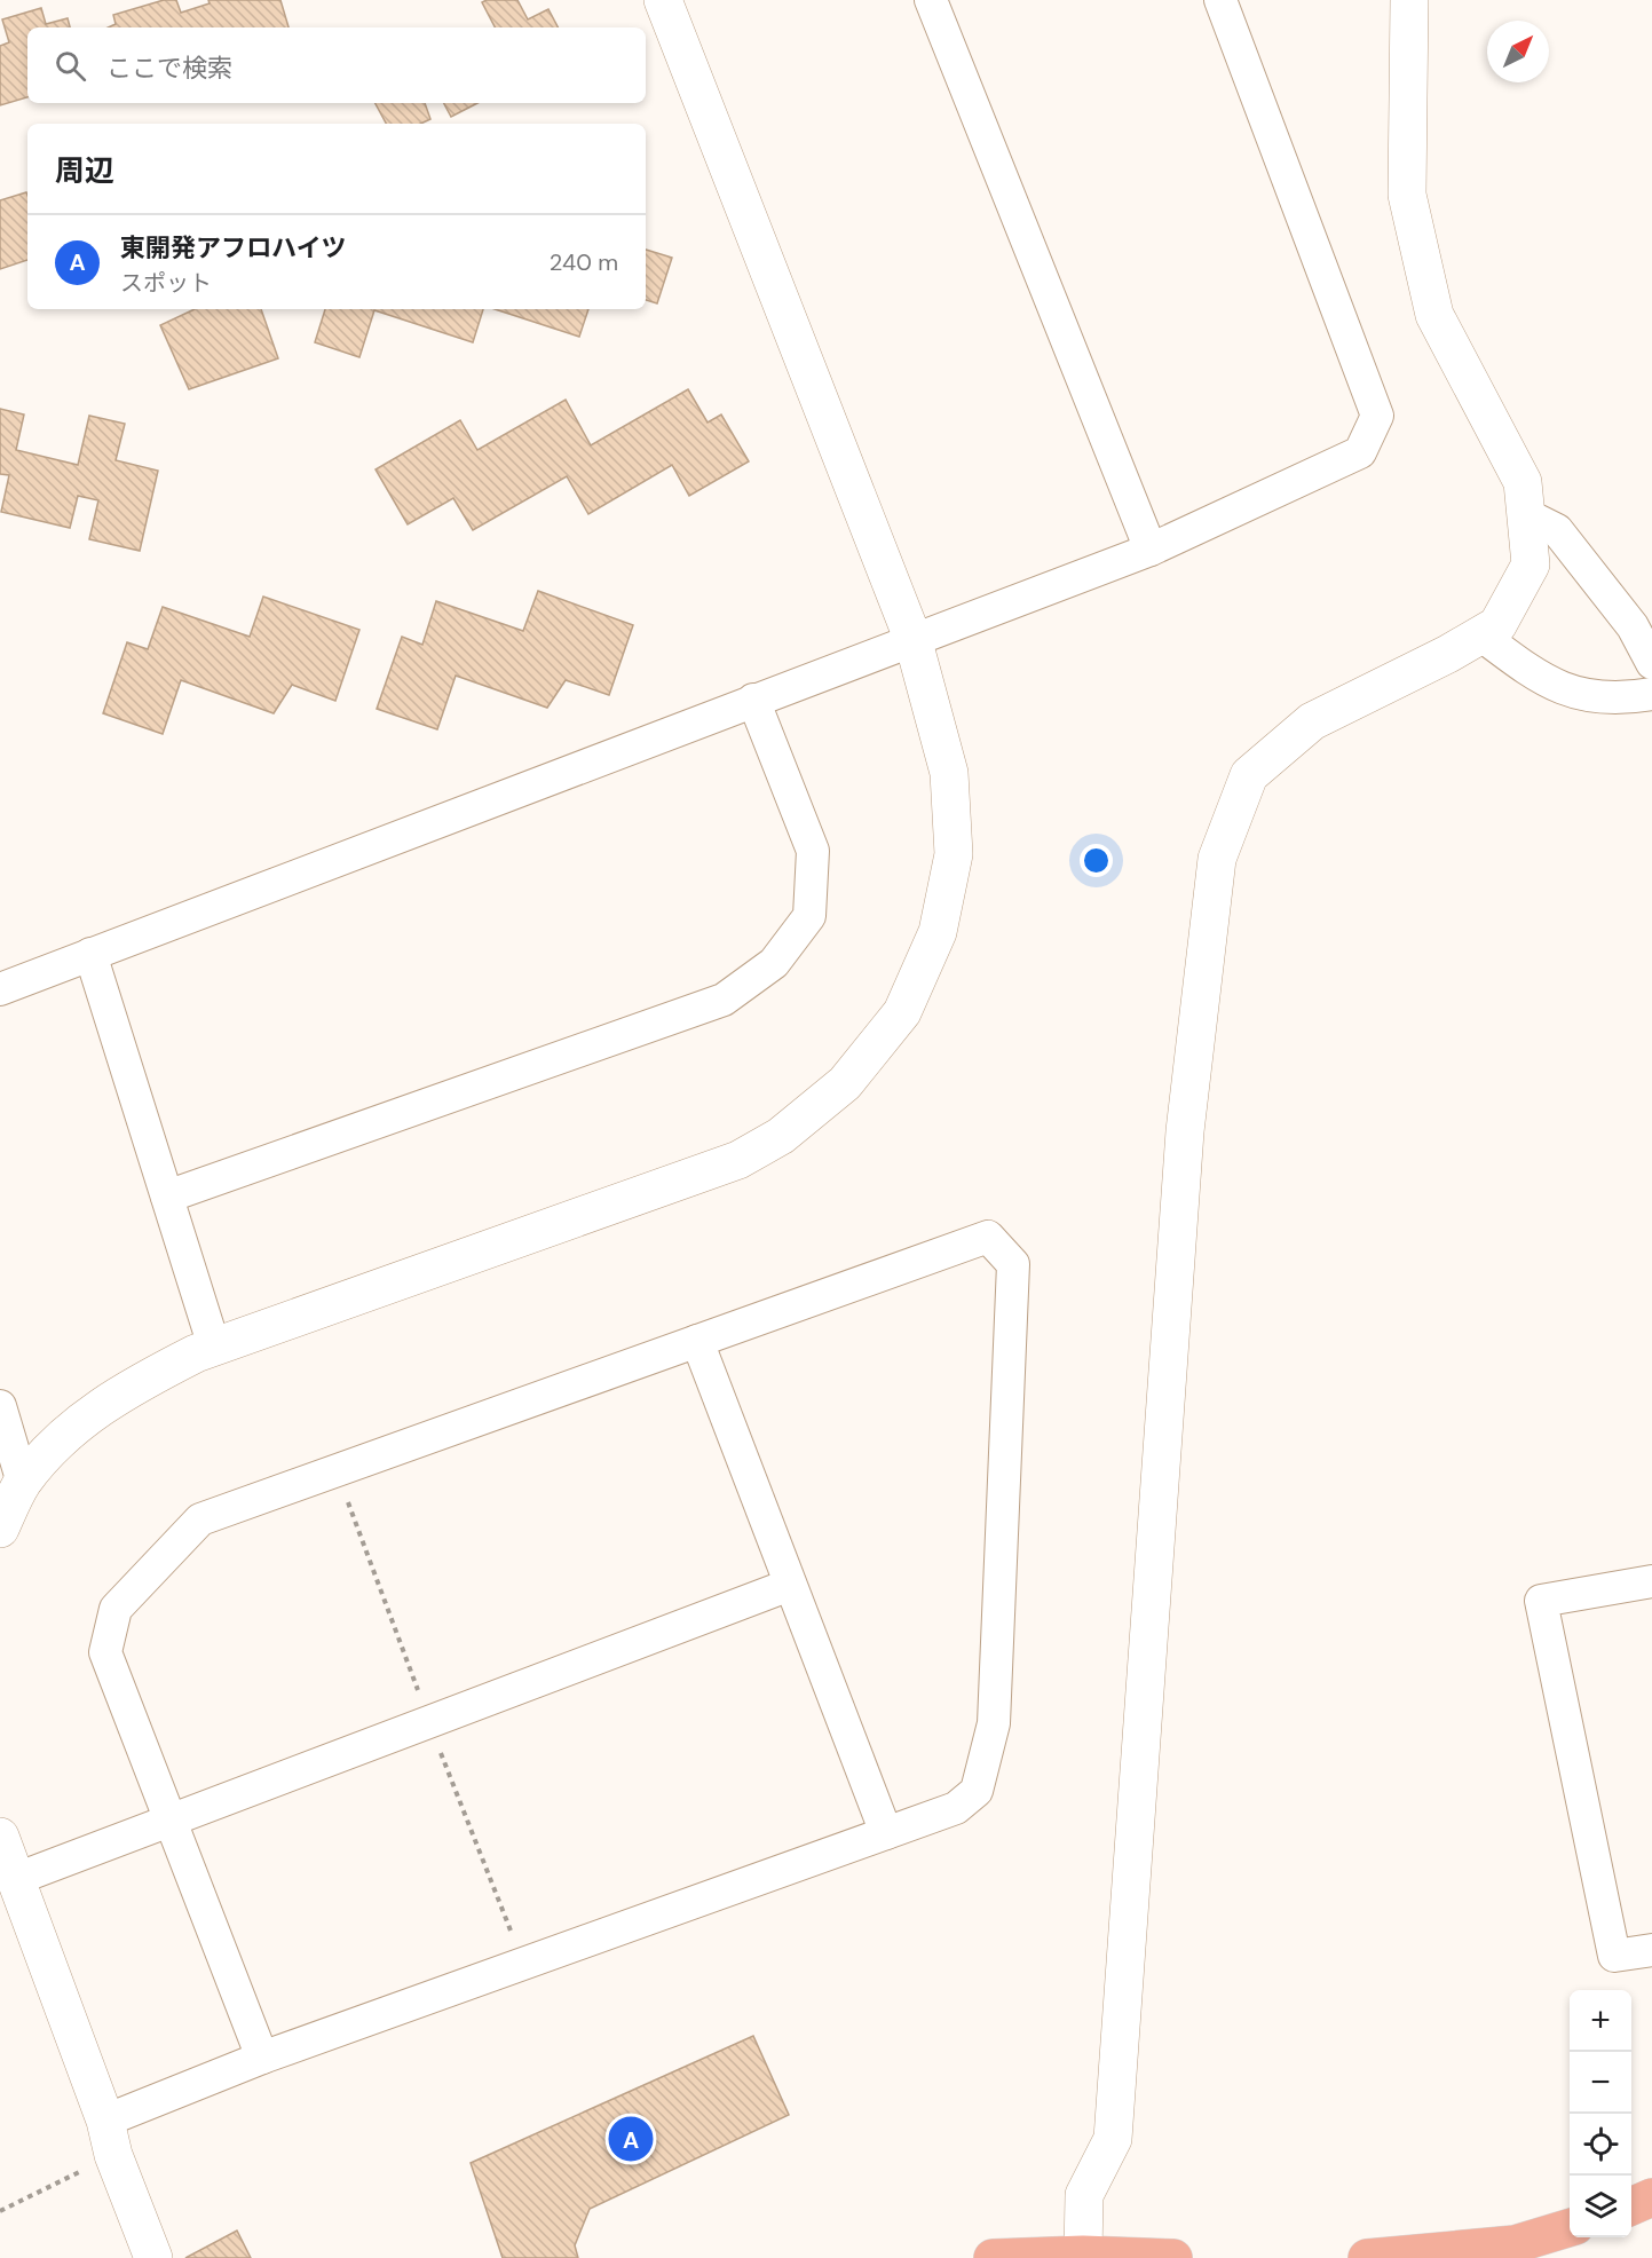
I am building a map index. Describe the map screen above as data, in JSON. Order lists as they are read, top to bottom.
{
  "north": "top right",
  "page": {
    "search": "ここで検索",
    "heading": "周辺",
    "list": [
      {
        "mark": "A",
        "name": "東開発アフロハイツ",
        "note": "スポット",
        "value": "240 m"
      }
    ],
    "map_buttons": ["+", "−"],
    "pins": "A"
  }
}
